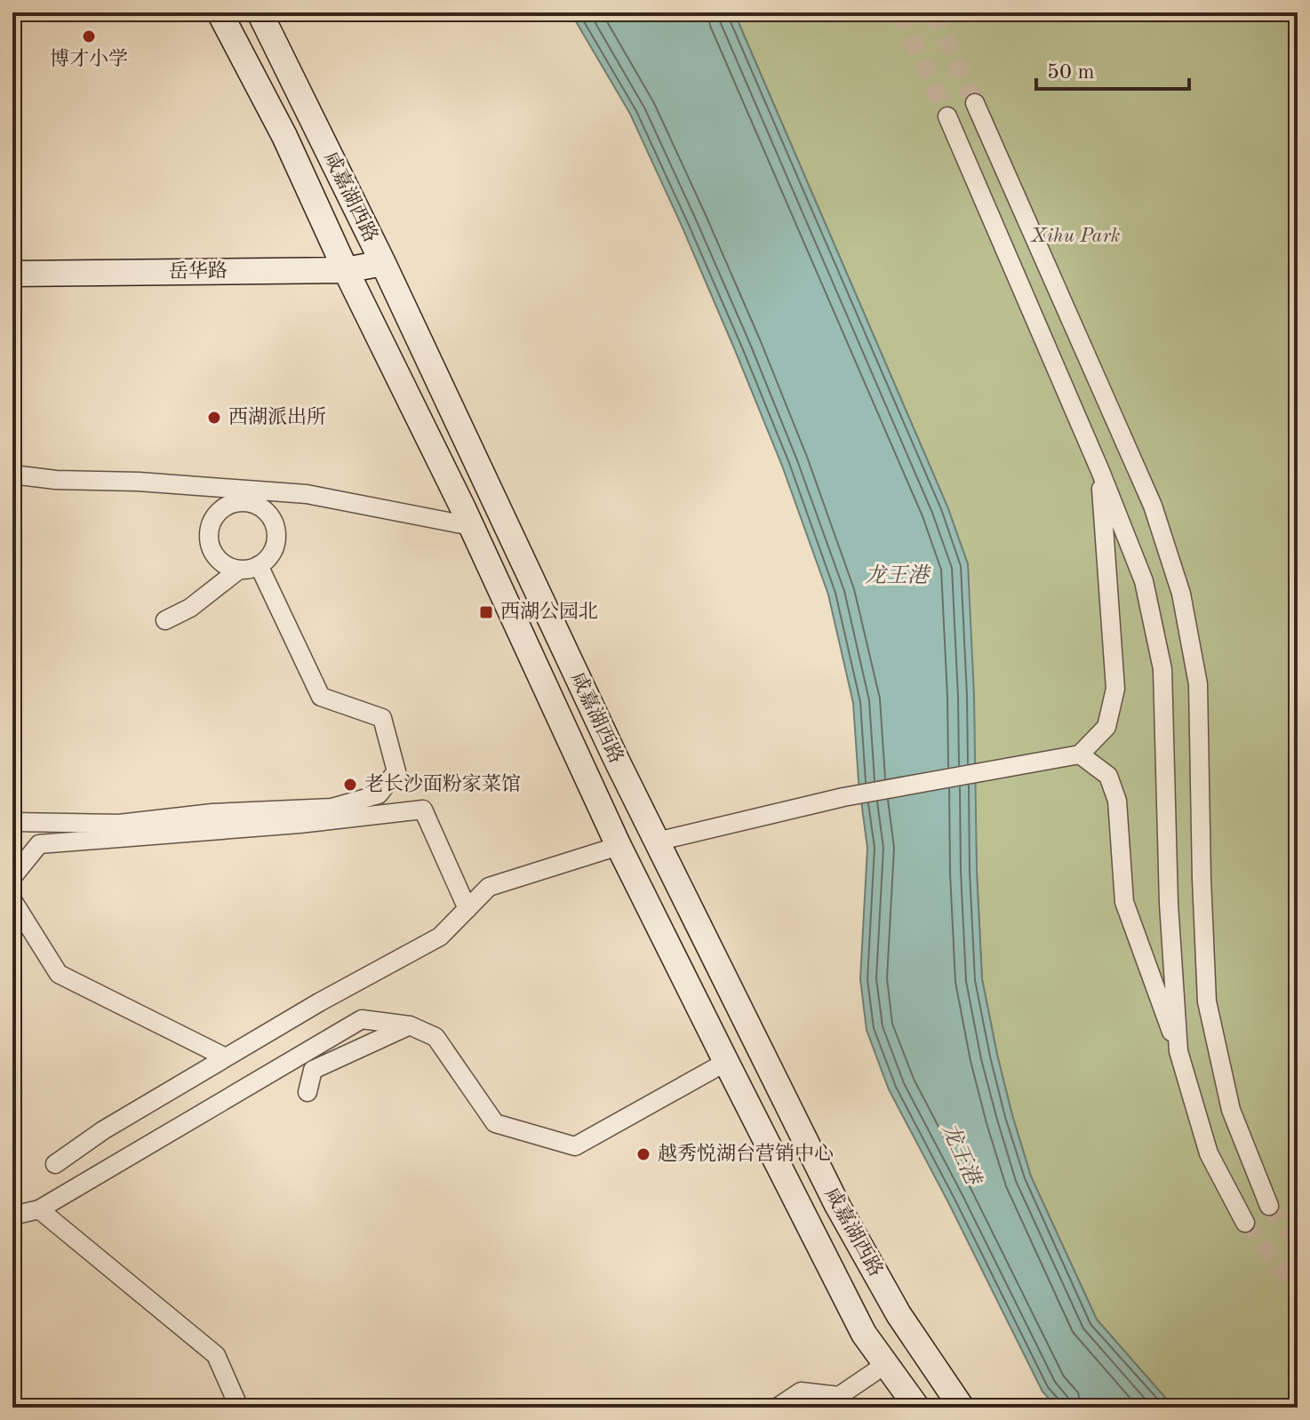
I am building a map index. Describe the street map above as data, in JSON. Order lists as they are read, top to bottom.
{
  "streets": {
    "main road": ["咸嘉湖西路", "岳华路"]
  },
  "crossings": [
    ["咸嘉湖西路", "岳华路"]
  ],
  "water": ["龙王港"],
  "parks": ["Xihu Park"],
  "places": {
    "other": [
      "博才小学",
      "西湖派出所",
      "老长沙面粉家菜馆",
      "越秀悦湖台营销中心"
    ],
    "transit": ["西湖公园北"]
  },
  "scale_bar": "50 m"
}
